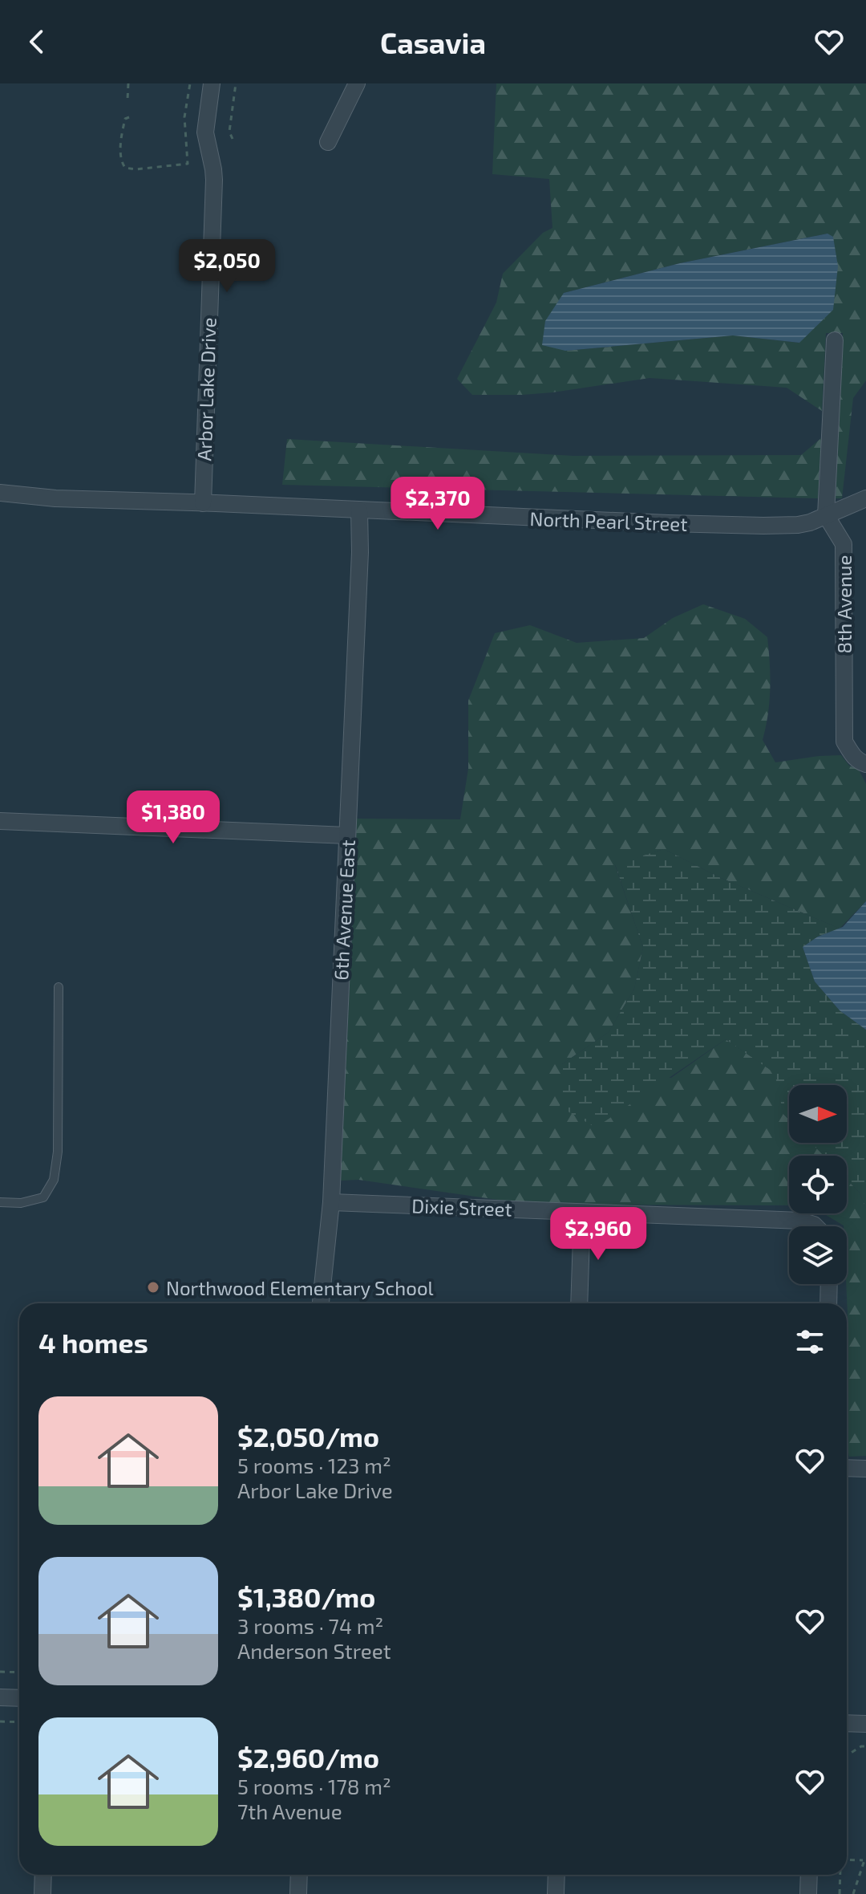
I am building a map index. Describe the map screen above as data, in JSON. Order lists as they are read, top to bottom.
{
  "streets": {
    "street": [
      "Arbor Lake Drive",
      "North Pearl Street",
      "8th Avenue",
      "6th Avenue East",
      "Dixie Street"
    ]
  },
  "crossings": [
    ["Arbor Lake Drive", "North Pearl Street"],
    ["North Pearl Street", "8th Avenue"],
    ["North Pearl Street", "6th Avenue East"],
    ["6th Avenue East", "Dixie Street"]
  ],
  "places": ["Northwood Elementary School"],
  "north": "right",
  "page": {
    "header": "Casavia",
    "price": [
      "$2,050",
      "$2,370",
      "$1,380",
      "$2,960"
    ],
    "heading": "4 homes",
    "list": [
      {
        "name": "$2,050/mo",
        "note": "5 rooms · 123 m² · Arbor Lake Drive"
      },
      {
        "name": "$1,380/mo",
        "note": "3 rooms · 74 m² · Anderson Street"
      },
      {
        "name": "$2,960/mo",
        "note": "5 rooms · 178 m² · 7th Avenue"
      }
    ]
  }
}
